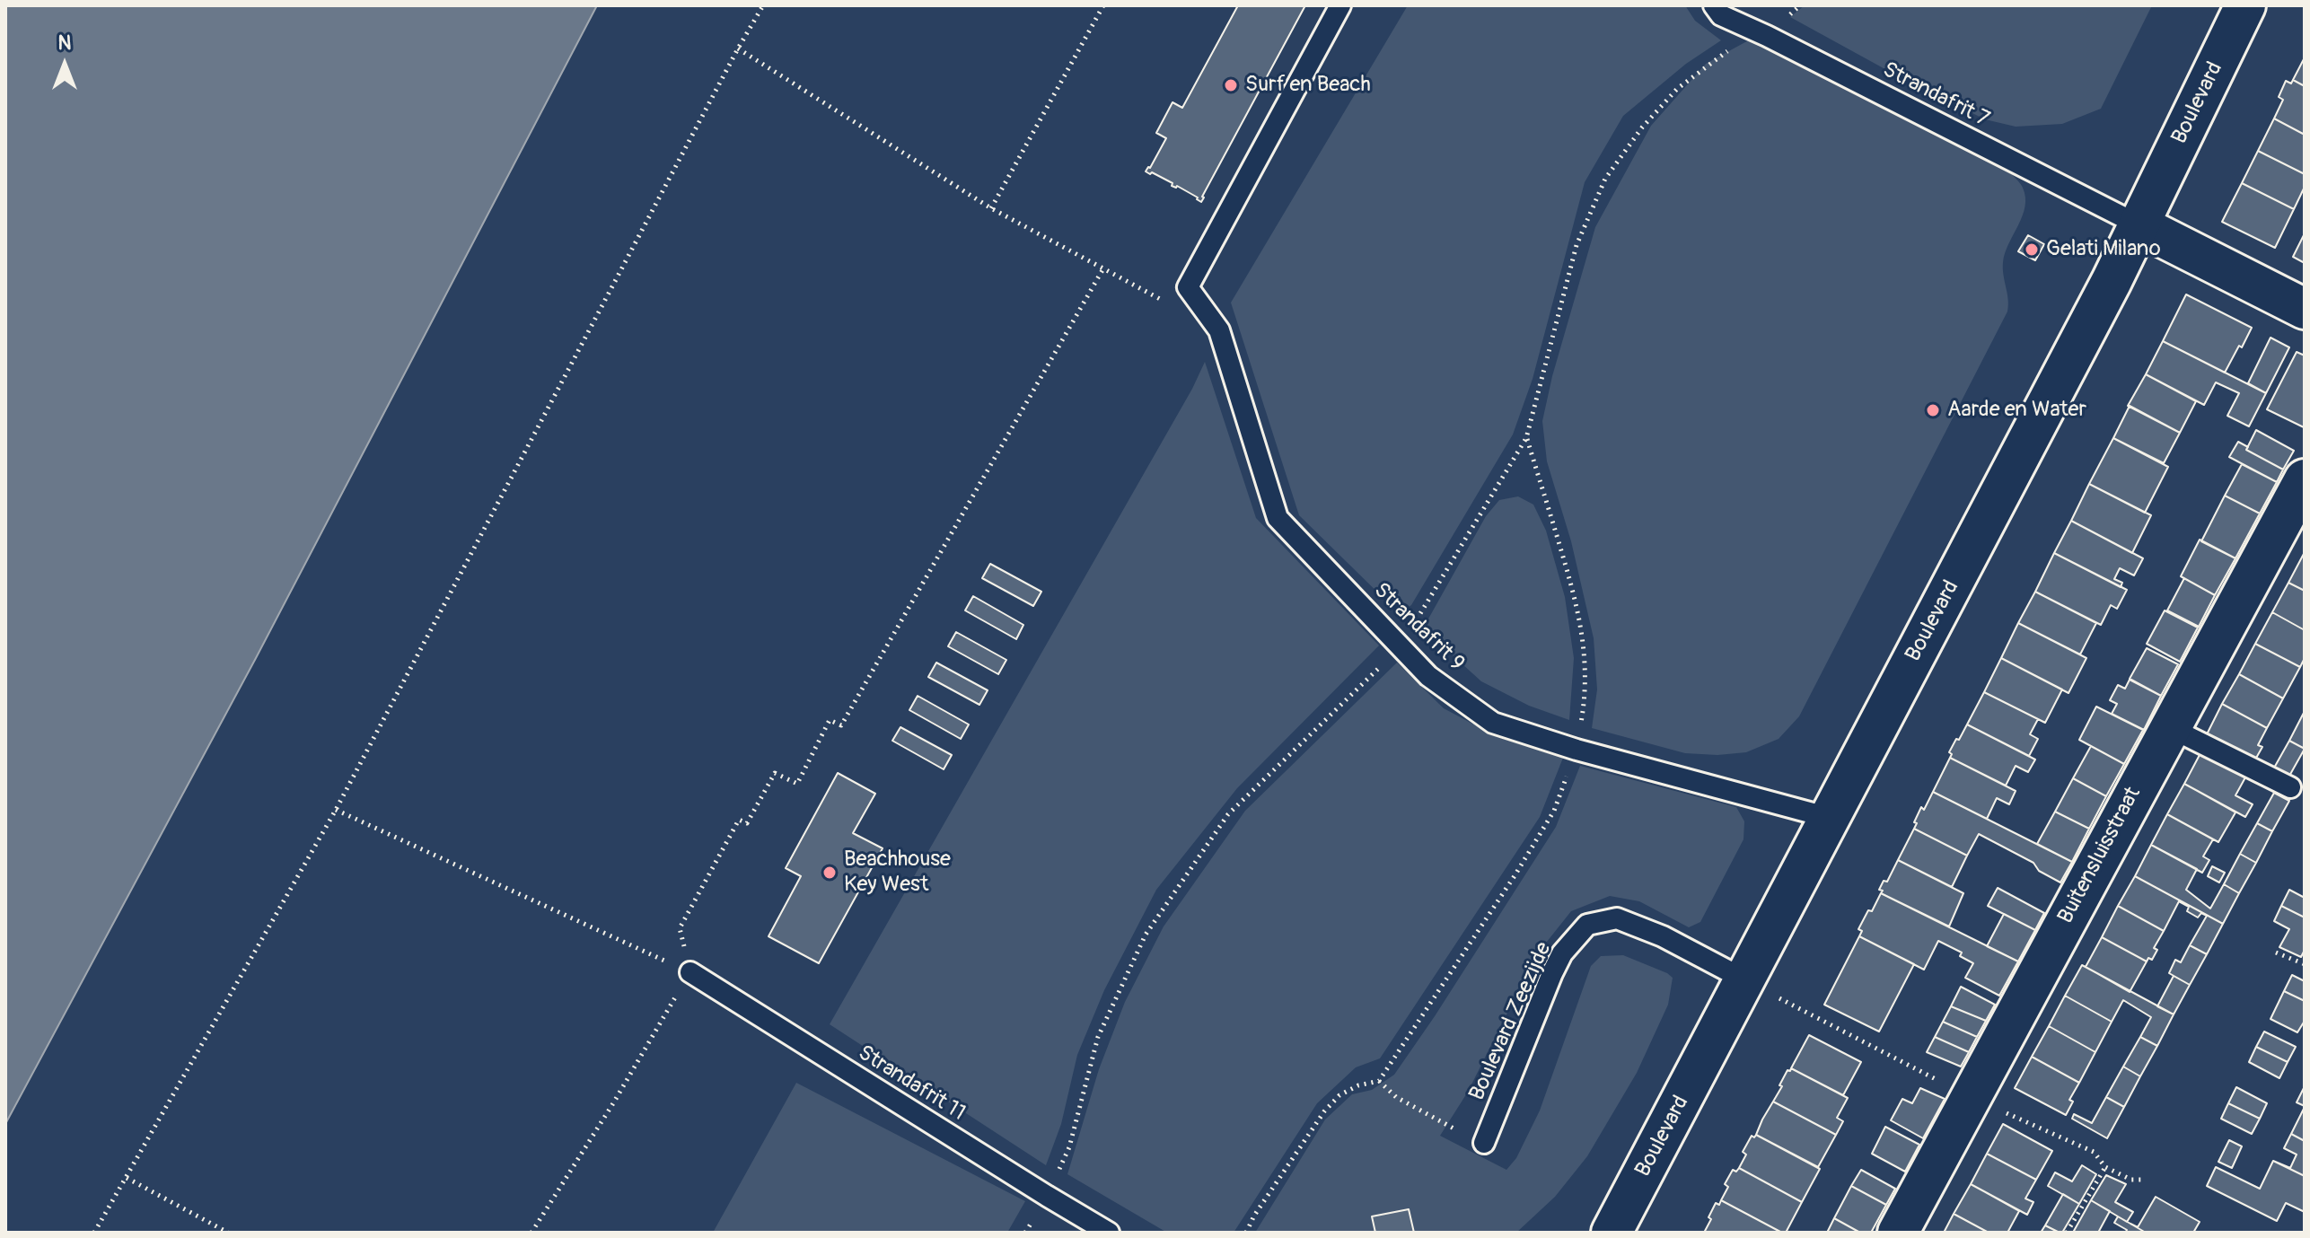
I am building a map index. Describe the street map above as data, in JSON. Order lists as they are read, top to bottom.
{
  "streets": {
    "street": ["Boulevard", "Buitensluisstraat"],
    "lane": [
      "Strandafrit 7",
      "Strandafrit 9",
      "Boulevard Zeezijde",
      "Strandafrit 11"
    ]
  },
  "crossings": [
    ["Strandafrit 7", "Boulevard"],
    ["Boulevard", "Strandafrit 9"],
    ["Boulevard", "Boulevard Zeezijde"]
  ],
  "places": [
    "Surf en Beach",
    "Gelati Milano",
    "Aarde en Water",
    "Beachhouse Key West"
  ],
  "north": "top"
}
